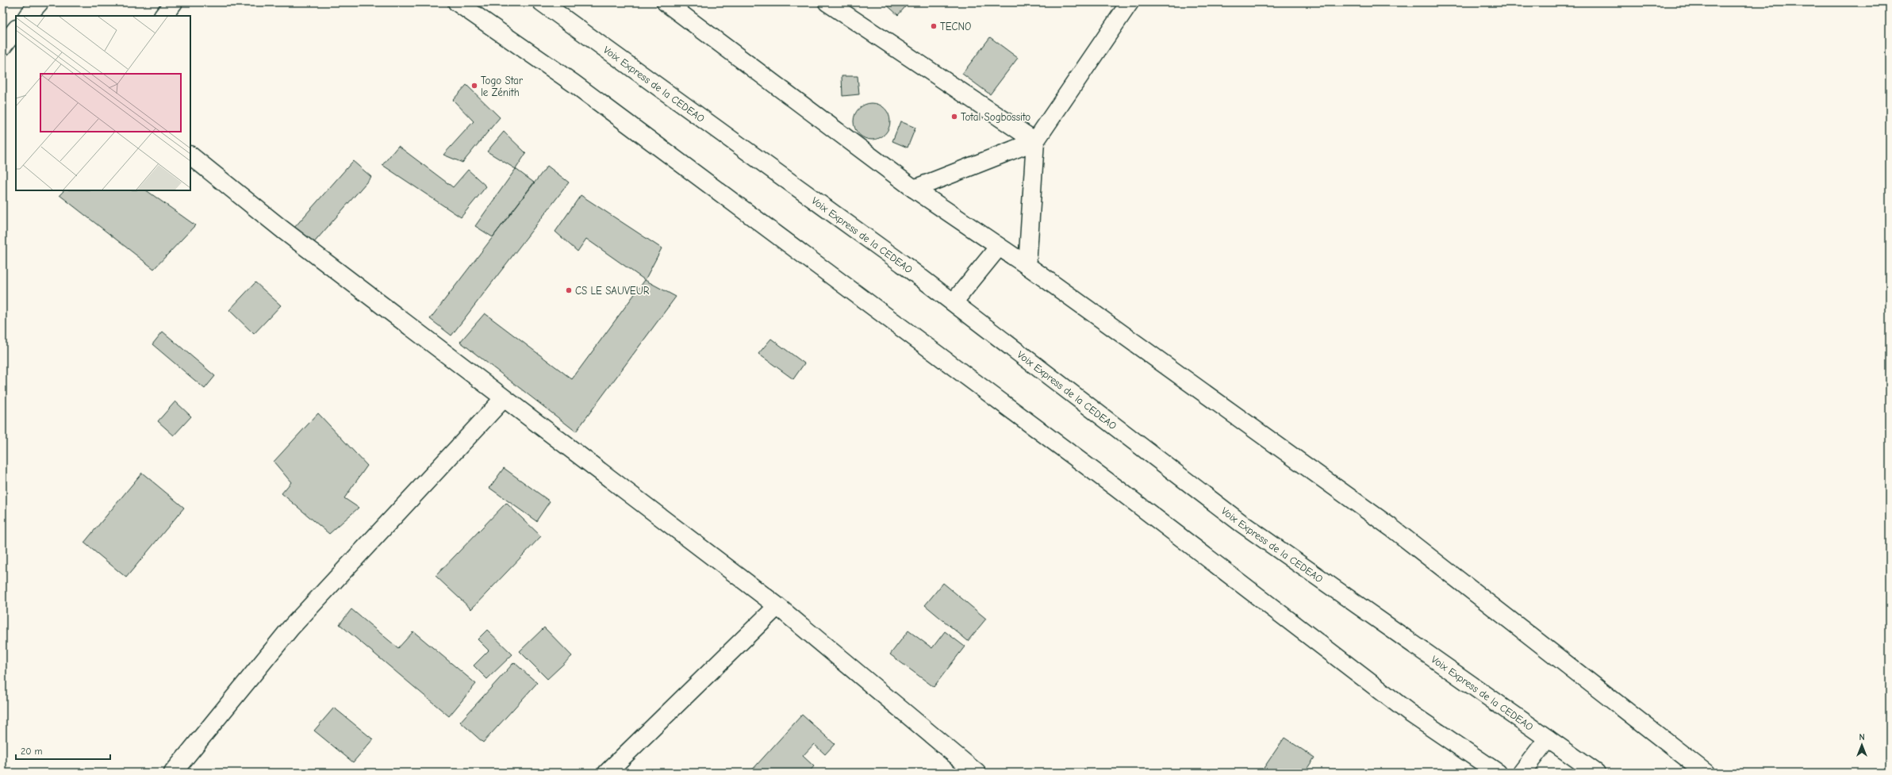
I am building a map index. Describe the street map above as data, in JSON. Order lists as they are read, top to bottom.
{
  "streets": {
    "street": ["Voix Express de la CEDEAO"]
  },
  "places": [
    "TECNO",
    "Togo Star le Zénith",
    "Total Sogbossito",
    "CS LE SAUVEUR"
  ],
  "scale_bar": "20 m",
  "north": "top"
}
